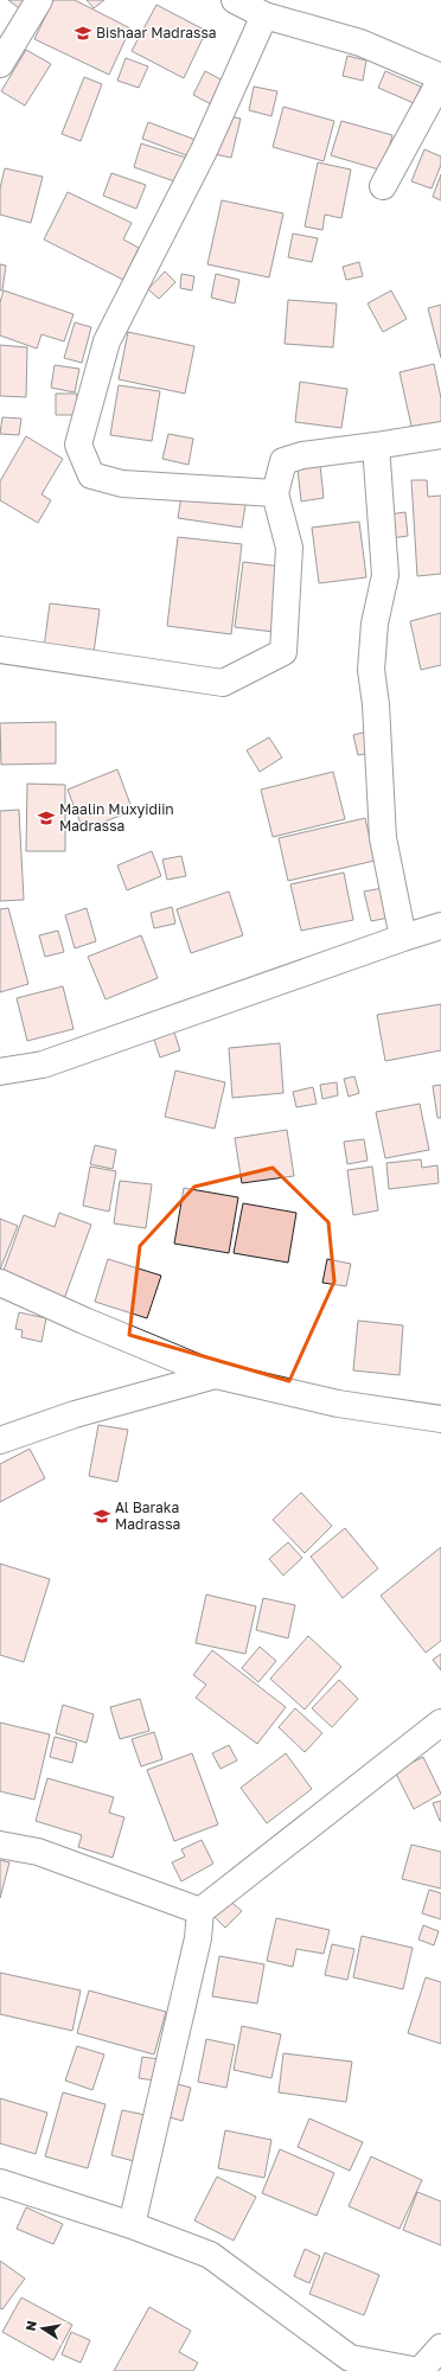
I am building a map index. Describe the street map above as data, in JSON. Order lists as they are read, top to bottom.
{
  "places": {
    "school or university": ["Bishaar Madrassa", "Maalin Muxyidiin Madrassa", "Al Baraka Madrassa"]
  },
  "north": "left"
}
